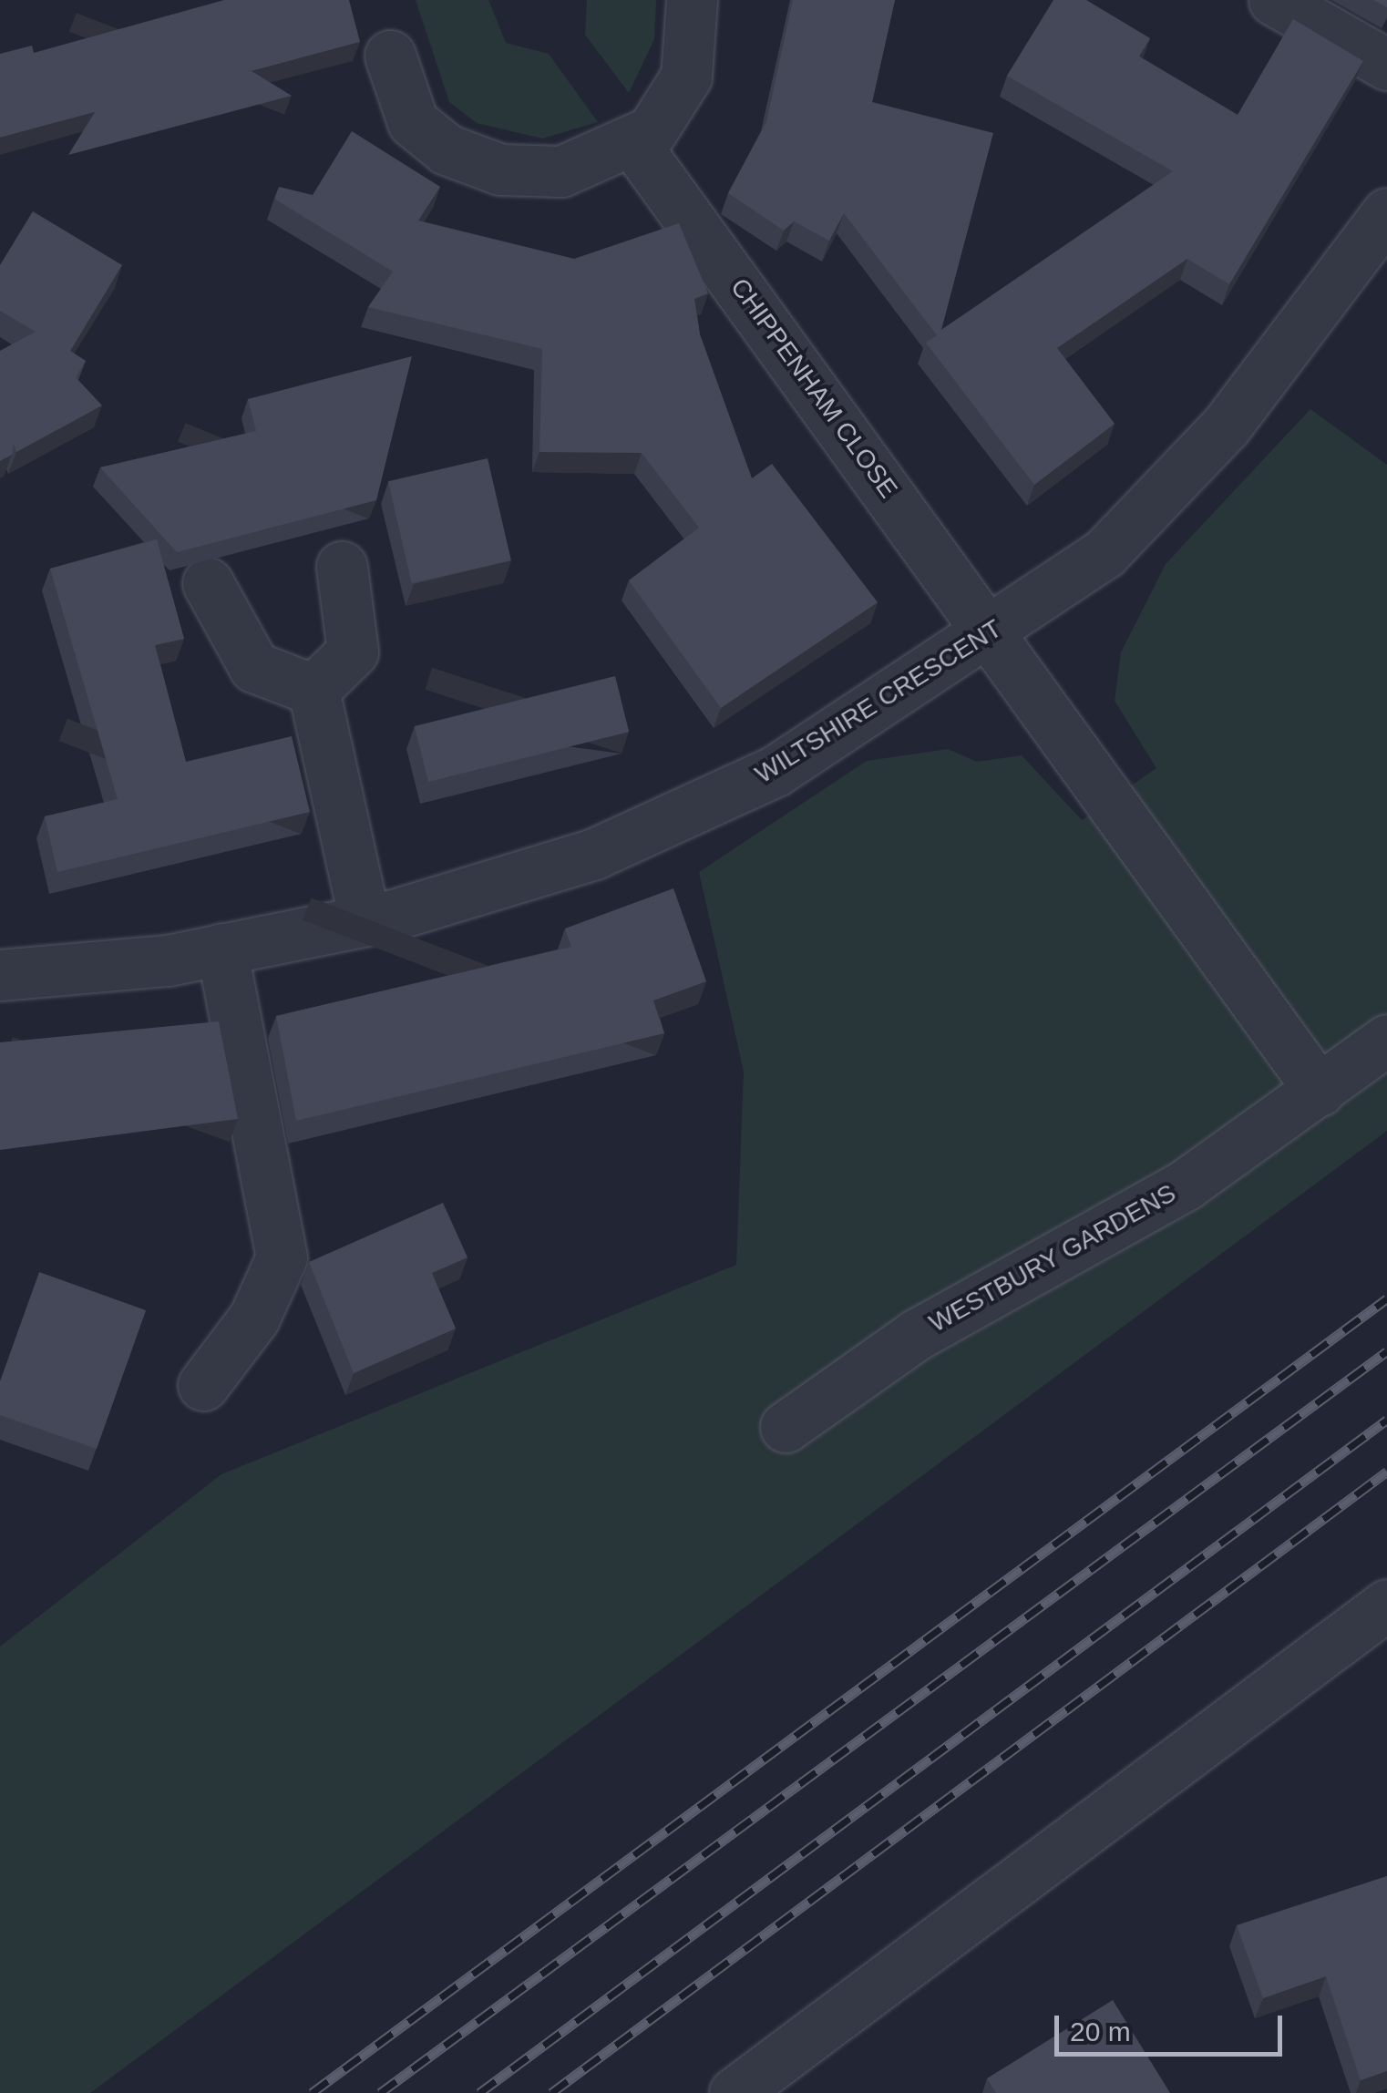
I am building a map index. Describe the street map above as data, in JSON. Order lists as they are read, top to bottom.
{
  "streets": {
    "street": ["CHIPPENHAM CLOSE", "WILTSHIRE CRESCENT", "WESTBURY GARDENS"]
  },
  "crossings": [
    ["CHIPPENHAM CLOSE", "WILTSHIRE CRESCENT"]
  ],
  "scale_bar": "20 m"
}
